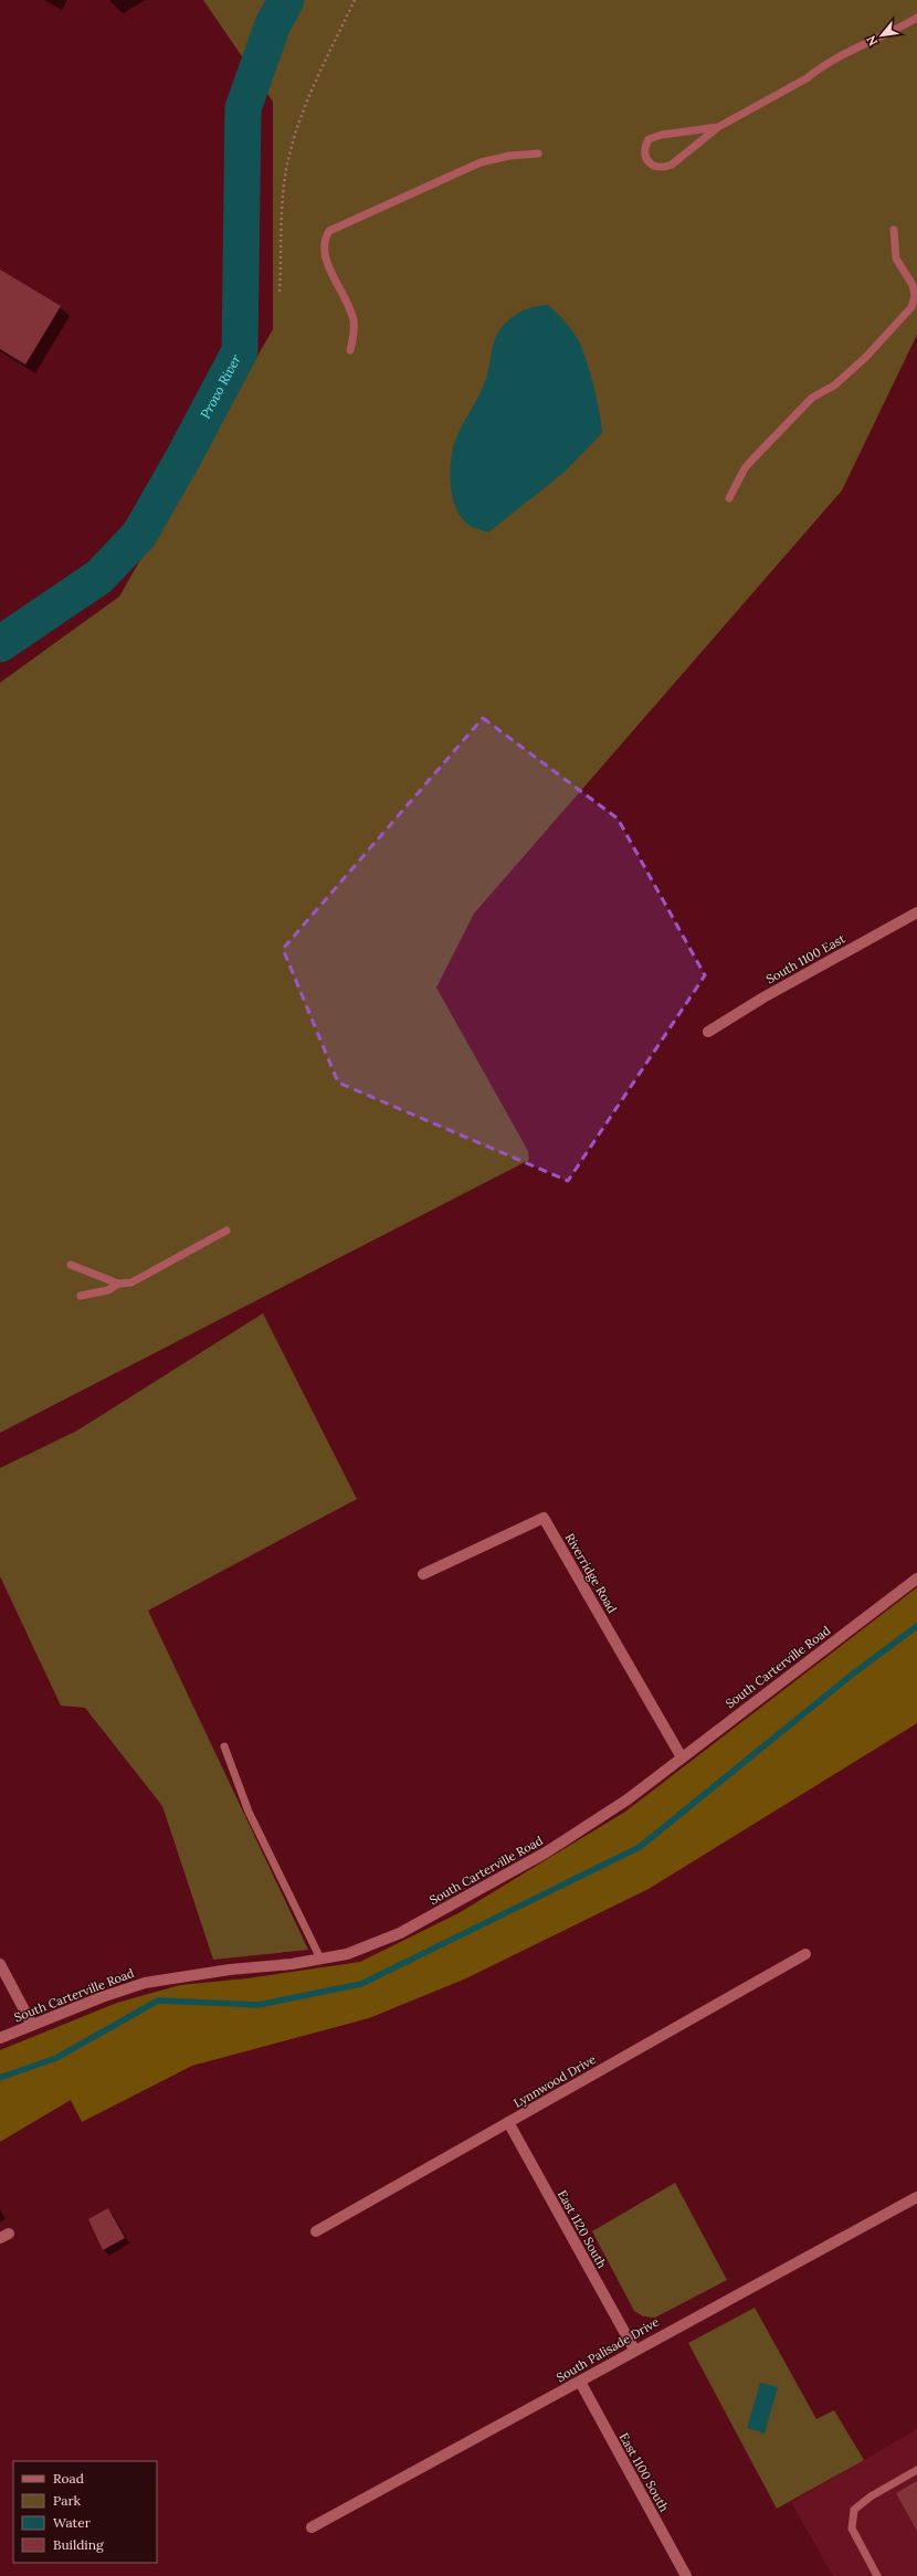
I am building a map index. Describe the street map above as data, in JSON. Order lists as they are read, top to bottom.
{
  "streets": {
    "street": [
      "South 1100 East",
      "Riverridge Road",
      "South Carterville Road",
      "Lynnwood Drive",
      "East 1120 South",
      "South Palisade Drive",
      "East 1100 South"
    ]
  },
  "crossings": [
    ["Riverridge Road", "South Carterville Road"],
    ["Lynnwood Drive", "East 1120 South"],
    ["East 1120 South", "South Palisade Drive"],
    ["South Palisade Drive", "East 1100 South"]
  ],
  "water": ["Provo River"],
  "legend": [
    "Road",
    "Park",
    "Water",
    "Building"
  ],
  "north": "bottom left"
}
